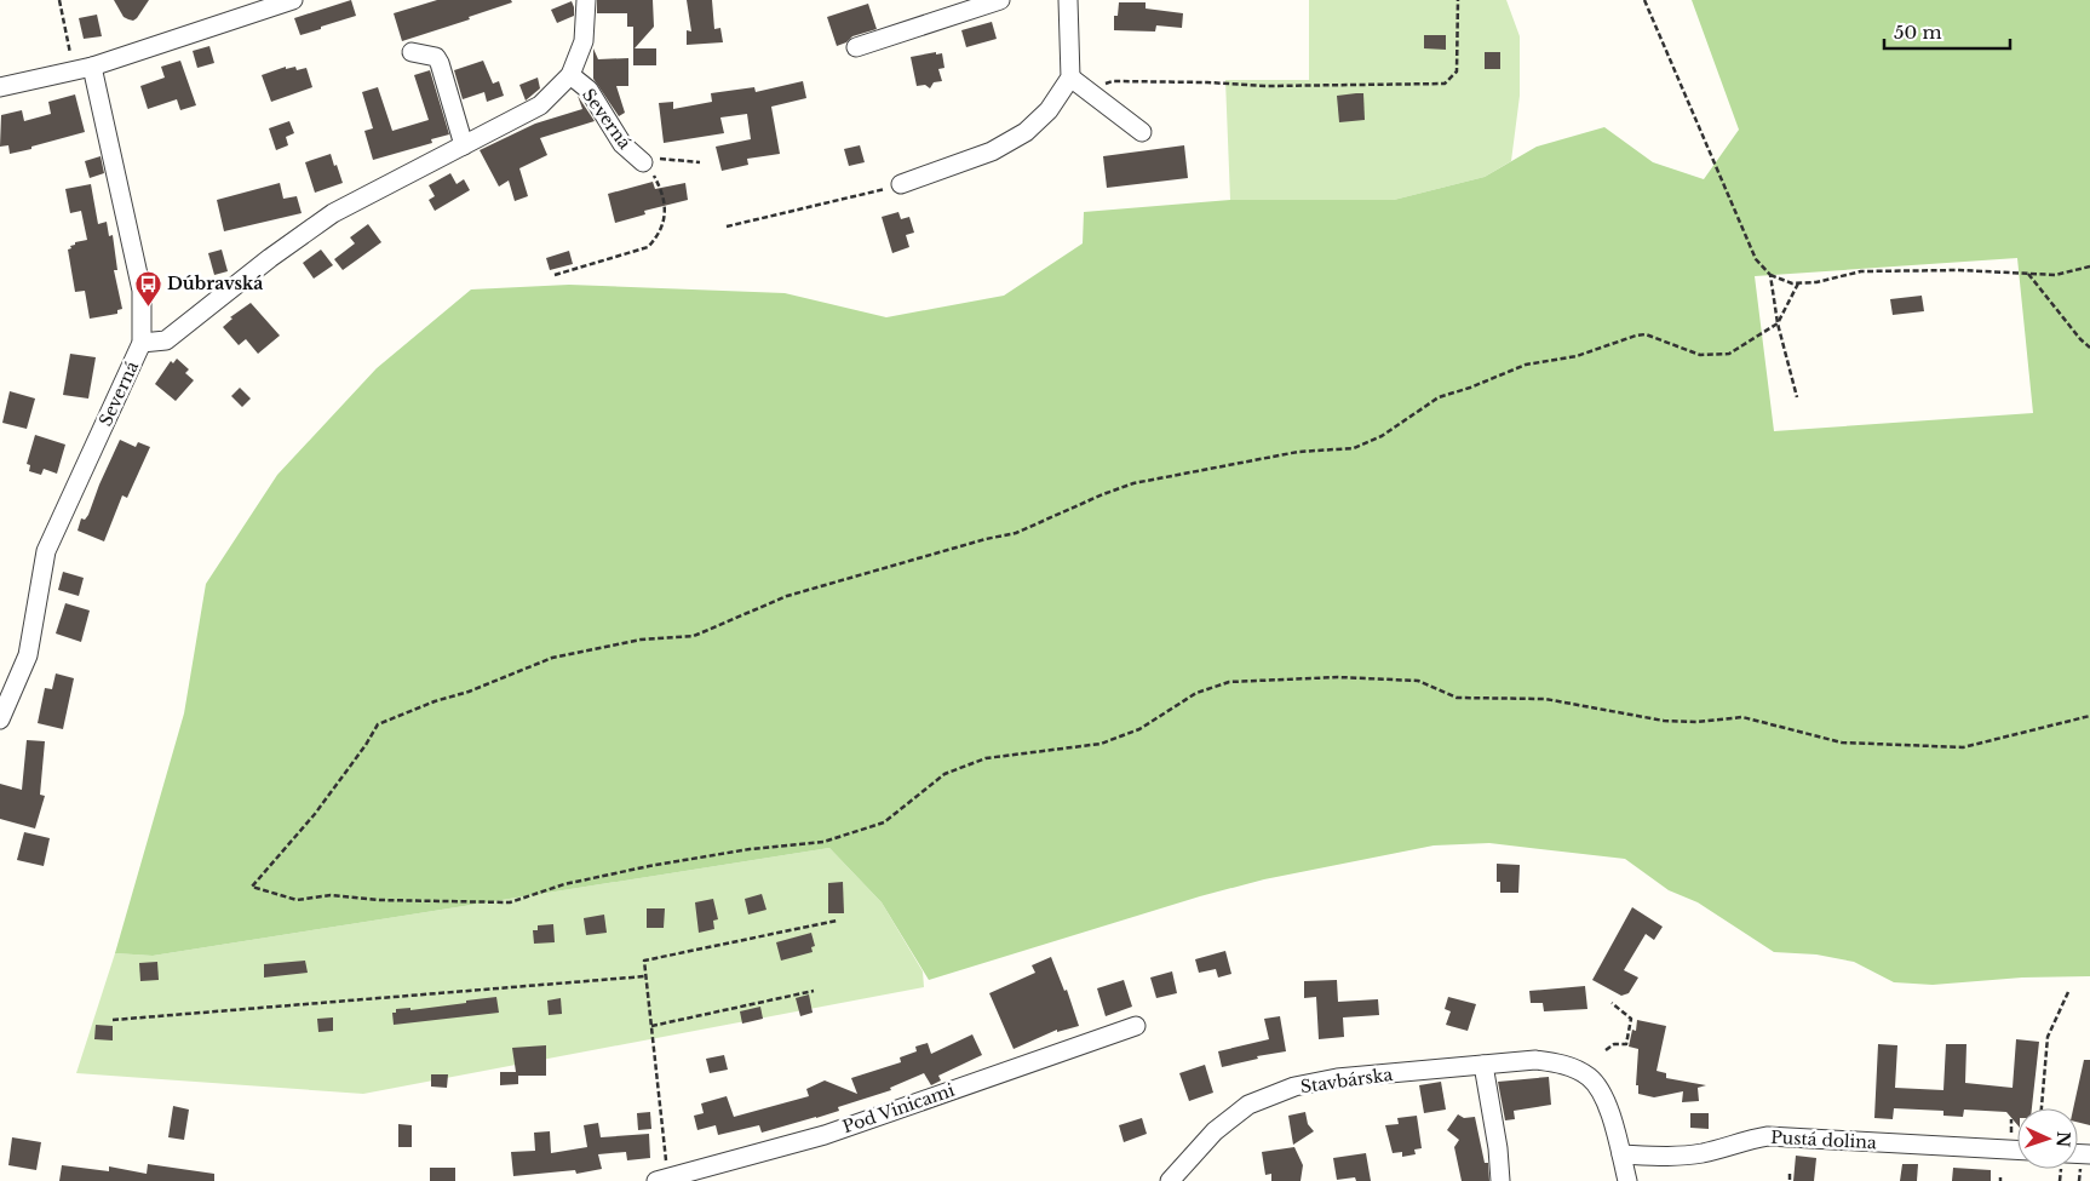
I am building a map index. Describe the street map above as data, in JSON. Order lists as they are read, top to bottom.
{
  "streets": {
    "street": [
      "Severná",
      "Stavbárska",
      "Pod Vinicami",
      "Pustá dolina"
    ]
  },
  "crossings": [
    ["Stavbárska", "Pustá dolina"]
  ],
  "places": {
    "bus stop": ["Dúbravská"]
  },
  "scale_bar": "50 m",
  "north": "right"
}
